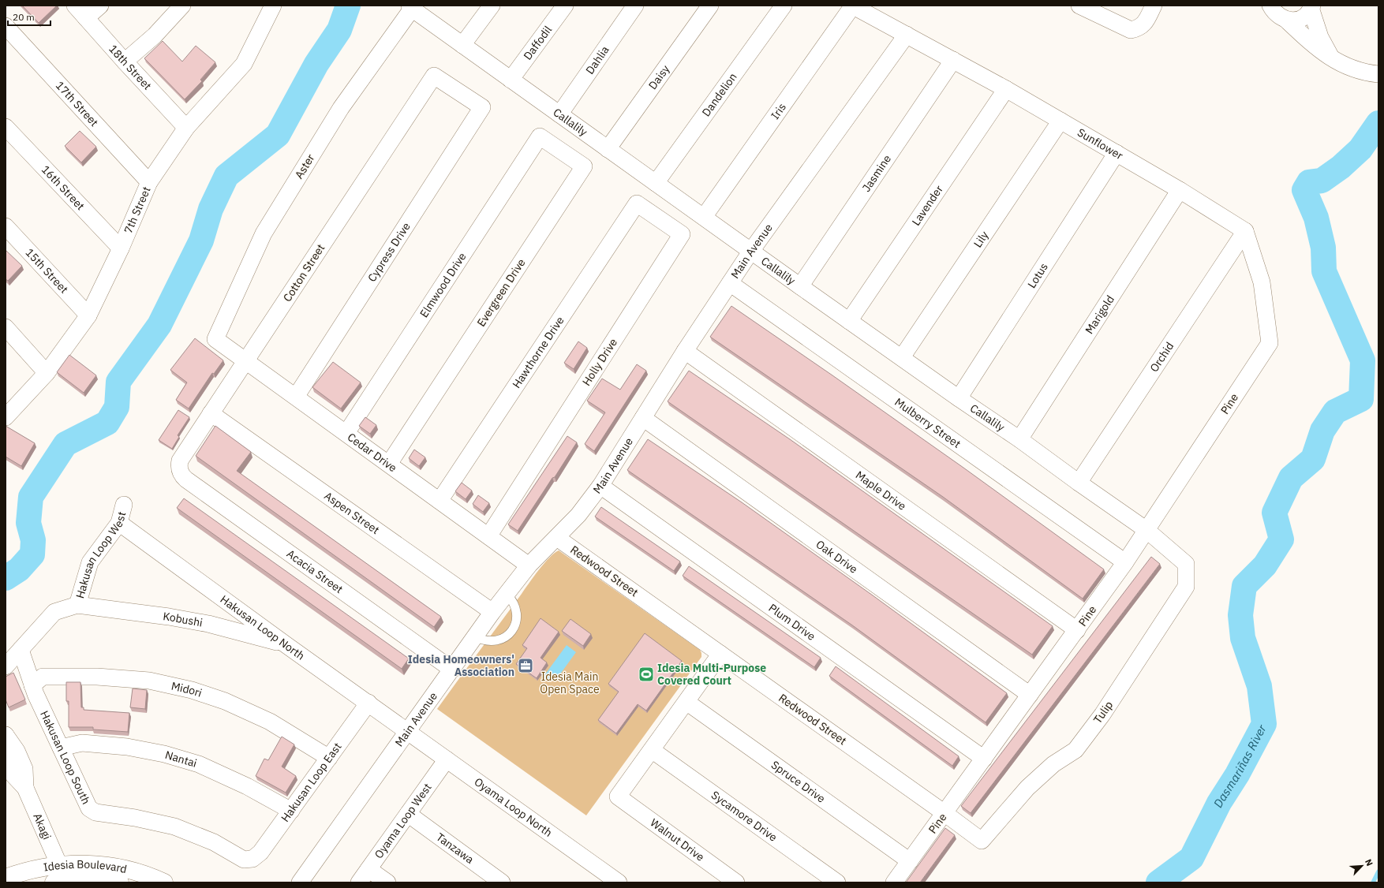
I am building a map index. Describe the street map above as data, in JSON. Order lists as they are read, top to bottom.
{
  "streets": {
    "street": [
      "Daffodil",
      "Dahlia",
      "18th Street",
      "Daisy",
      "Dandelion",
      "17th Street",
      "Iris",
      "Callalily",
      "Sunflower",
      "Aster",
      "Jasmine",
      "16th Street",
      "Lavender",
      "7th Street",
      "Lily",
      "Main Avenue",
      "Cypress Drive",
      "15th Street",
      "Cotton Street",
      "Lotus",
      "Elmwood Drive",
      "Evergreen Drive",
      "Marigold",
      "Hawthorne Drive",
      "Orchid",
      "Holly Drive",
      "Pine",
      "Mulberry Street",
      "Cedar Drive",
      "Maple Drive",
      "Aspen Street",
      "Hakusan Loop West",
      "Oak Drive",
      "Redwood Street",
      "Acacia Street",
      "Kobushi",
      "Plum Drive",
      "Hakusan Loop North",
      "Midori",
      "Tulip",
      "Hakusan Loop South",
      "Nantai",
      "Spruce Drive",
      "Hakusan Loop East",
      "Oyama Loop North",
      "Sycamore Drive",
      "Oyama Loop West",
      "Akagi",
      "Walnut Drive",
      "Tanzawa",
      "Idesia Boulevard"
    ]
  },
  "crossings": [
    ["Daffodil", "Callalily"],
    ["Dahlia", "Callalily"],
    ["18th Street", "7th Street"],
    ["Daisy", "Callalily"],
    ["Dandelion", "Callalily"],
    ["17th Street", "7th Street"],
    ["Iris", "Callalily"],
    ["Iris", "Sunflower"],
    ["Callalily", "Aster"],
    ["Callalily", "Jasmine"],
    ["Callalily", "Lavender"],
    ["Callalily", "Lily"],
    ["Callalily", "Main Avenue"],
    ["Callalily", "Lotus"],
    ["Callalily", "Marigold"],
    ["Callalily", "Orchid"],
    ["Callalily", "Pine"],
    ["Callalily", "Tulip"],
    ["Sunflower", "Jasmine"],
    ["Sunflower", "Lavender"],
    ["Sunflower", "Lily"],
    ["Sunflower", "Main Avenue"],
    ["Sunflower", "Lotus"],
    ["Sunflower", "Marigold"],
    ["Sunflower", "Orchid"],
    ["Sunflower", "Pine"],
    ["Aster", "Cedar Drive"],
    ["16th Street", "7th Street"],
    ["7th Street", "15th Street"],
    ["Main Avenue", "Mulberry Street"],
    ["Main Avenue", "Cedar Drive"],
    ["Main Avenue", "Maple Drive"],
    ["Main Avenue", "Aspen Street"],
    ["Main Avenue", "Oak Drive"],
    ["Main Avenue", "Redwood Street"],
    ["Main Avenue", "Acacia Street"],
    ["Main Avenue", "Plum Drive"],
    ["Main Avenue", "Hakusan Loop North"],
    ["Main Avenue", "Oyama Loop North"],
    ["Cypress Drive", "Cotton Street"],
    ["Cypress Drive", "Cedar Drive"],
    ["Cotton Street", "Cedar Drive"],
    ["Cotton Street", "Aspen Street"],
    ["Cotton Street", "Acacia Street"],
    ["Elmwood Drive", "Evergreen Drive"],
    ["Elmwood Drive", "Cedar Drive"],
    ["Evergreen Drive", "Cedar Drive"],
    ["Hawthorne Drive", "Holly Drive"],
    ["Hawthorne Drive", "Cedar Drive"],
    ["Orchid", "Pine"],
    ["Holly Drive", "Cedar Drive"],
    ["Pine", "Mulberry Street"],
    ["Pine", "Maple Drive"],
    ["Pine", "Oak Drive"],
    ["Pine", "Redwood Street"],
    ["Pine", "Plum Drive"],
    ["Pine", "Tulip"],
    ["Pine", "Spruce Drive"],
    ["Hakusan Loop West", "Kobushi"],
    ["Hakusan Loop West", "Hakusan Loop North"],
    ["Hakusan Loop West", "Hakusan Loop South"],
    ["Redwood Street", "Tulip"],
    ["Kobushi", "Hakusan Loop North"],
    ["Hakusan Loop North", "Hakusan Loop East"],
    ["Hakusan Loop North", "Oyama Loop North"],
    ["Midori", "Hakusan Loop South"],
    ["Midori", "Hakusan Loop East"],
    ["Hakusan Loop South", "Nantai"],
    ["Hakusan Loop South", "Hakusan Loop East"],
    ["Nantai", "Hakusan Loop East"],
    ["Oyama Loop North", "Oyama Loop West"],
    ["Sycamore Drive", "Walnut Drive"],
    ["Oyama Loop West", "Tanzawa"],
    ["Akagi", "Idesia Boulevard"]
  ],
  "water": ["Dasmariñas River"],
  "parks": ["Idesia Main Open Space"],
  "places": {
    "office": ["Idesia Homeowners' Association"],
    "sports": ["Idesia Multi-Purpose Covered Court"]
  },
  "scale_bar": "20 m",
  "north": "top right"
}
